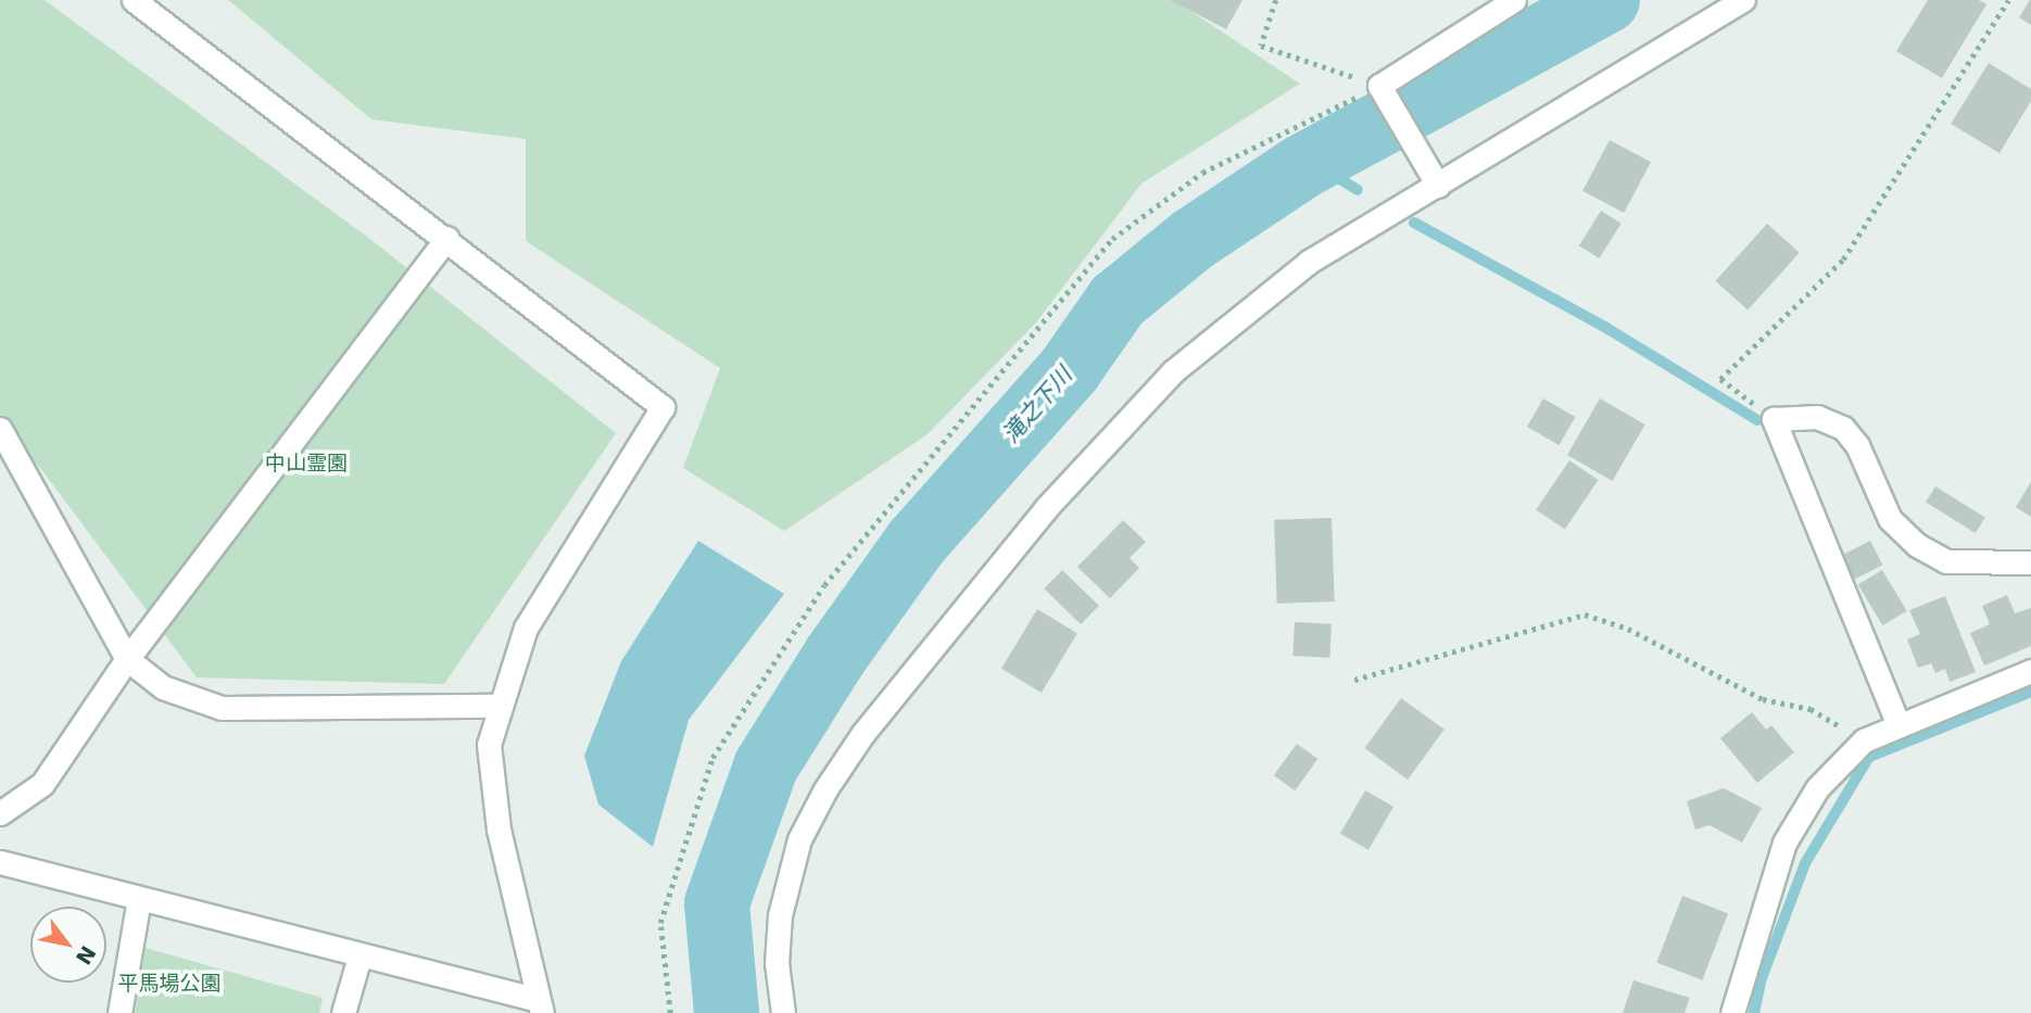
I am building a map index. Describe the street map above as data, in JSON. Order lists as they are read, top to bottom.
{
  "water": ["滝之下川"],
  "parks": ["中山霊園", "平馬場公園"],
  "north": "bottom right"
}
